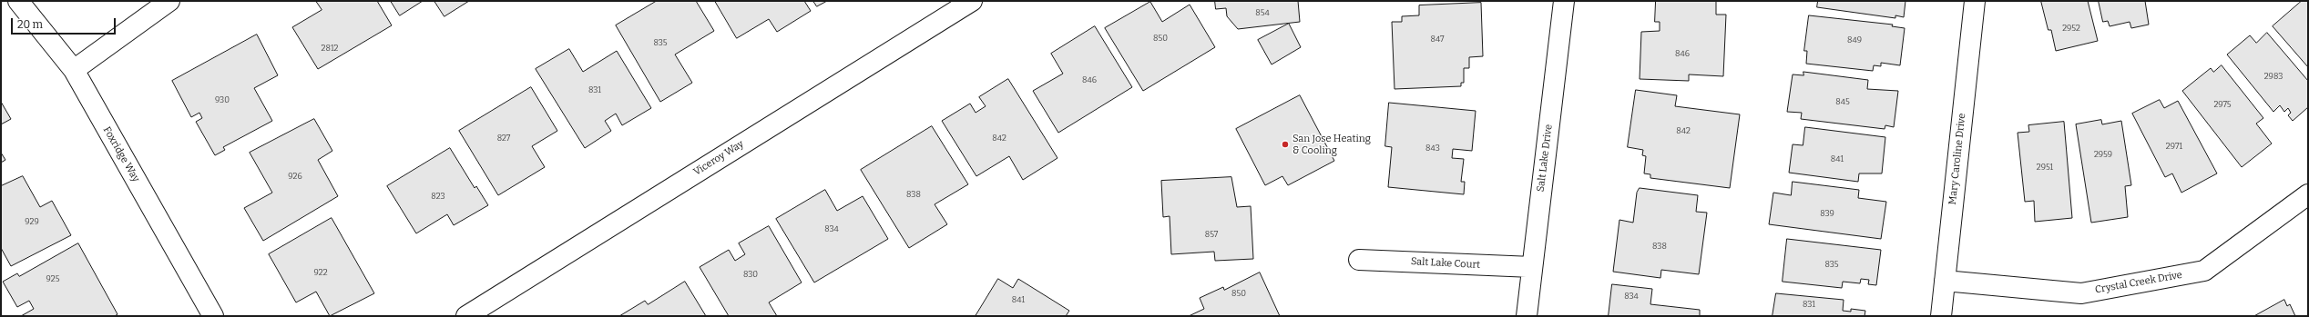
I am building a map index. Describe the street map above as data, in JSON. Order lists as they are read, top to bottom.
{
  "streets": {
    "street": [
      "Foxridge Way",
      "Viceroy Way",
      "Salt Lake Drive",
      "Mary Caroline Drive",
      "Salt Lake Court",
      "Crystal Creek Drive"
    ]
  },
  "crossings": [
    ["Salt Lake Drive", "Salt Lake Court"],
    ["Mary Caroline Drive", "Crystal Creek Drive"]
  ],
  "places": ["San Jose Heating & Cooling"],
  "house_numbers": [
    "854",
    "2952",
    "850",
    "847",
    "849",
    "835",
    "2812",
    "846",
    "2983",
    "846",
    "831",
    "930",
    "845",
    "2975",
    "842",
    "827",
    "842",
    "2971",
    "843",
    "2959",
    "841",
    "2951",
    "926",
    "838",
    "823",
    "839",
    "929",
    "834",
    "857",
    "838",
    "835",
    "922",
    "830",
    "925",
    "850",
    "834",
    "841",
    "831"
  ],
  "scale_bar": "20 m"
}
